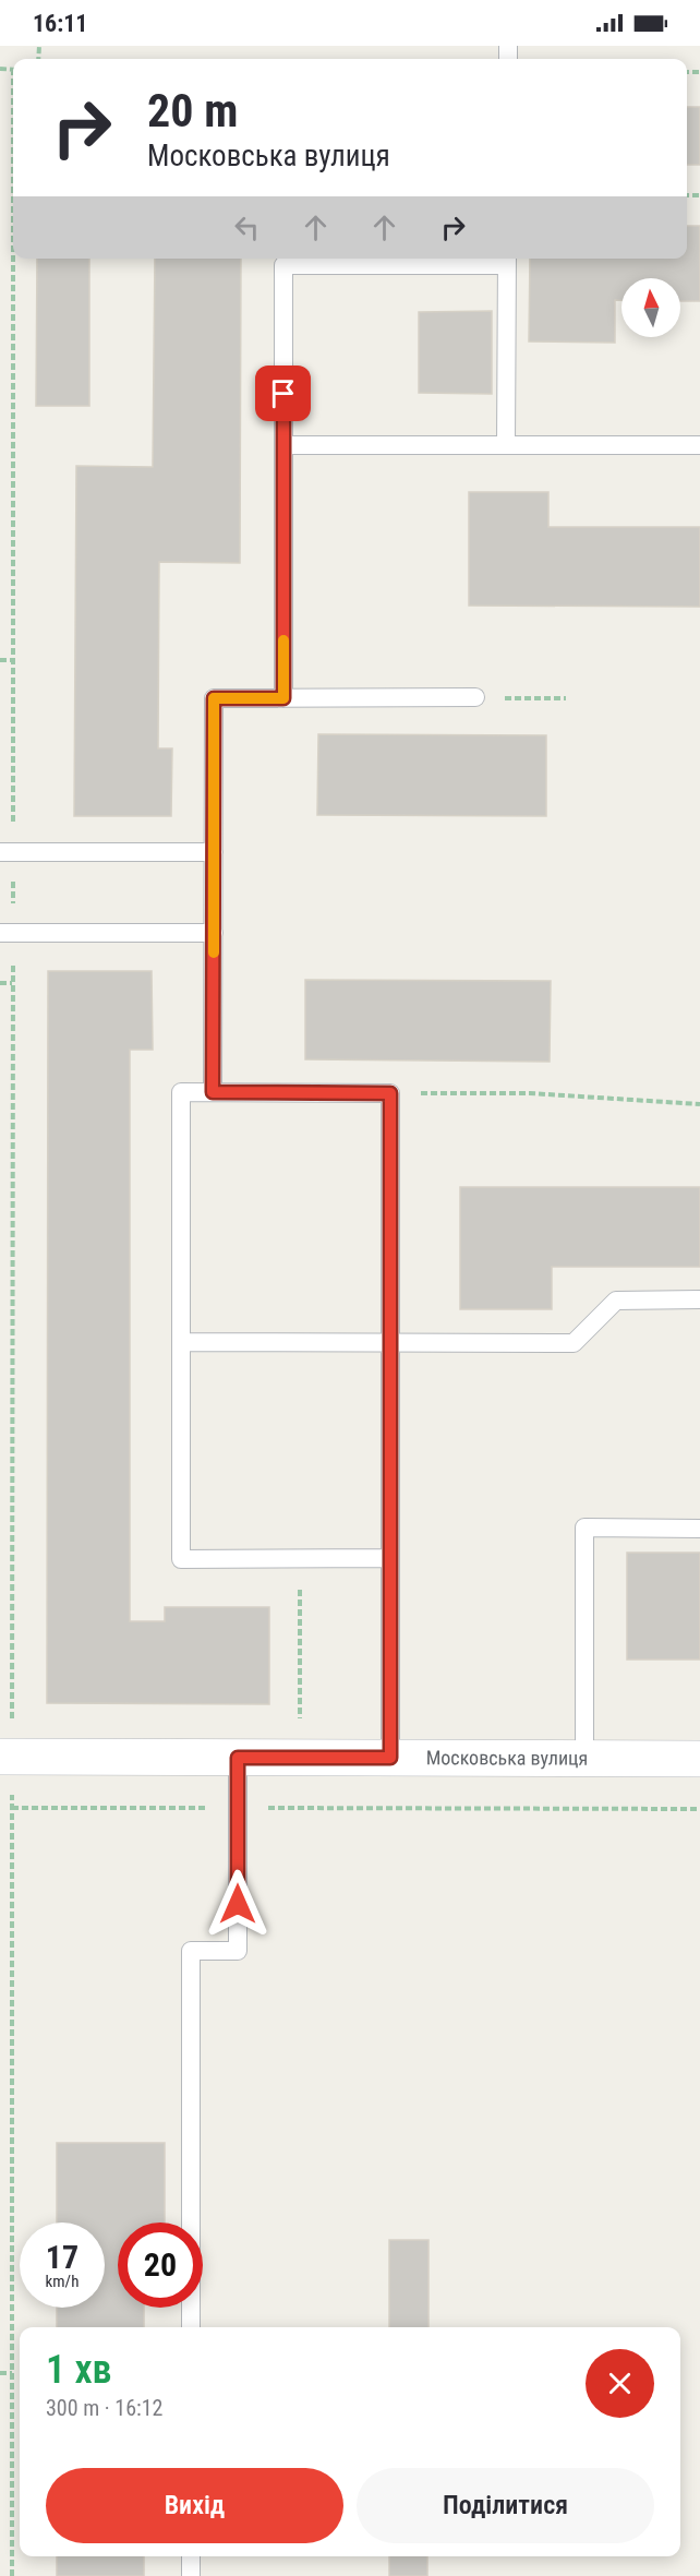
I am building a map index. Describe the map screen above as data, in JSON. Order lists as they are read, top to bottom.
{
  "streets": {
    "street": ["Московська вулиця"]
  },
  "north": "top",
  "page": {
    "status": "16:11",
    "turn": ["20 m", "Московська вулиця"],
    "speed": "17 km/h",
    "limit": "20",
    "heading": ["1 хв", "300 m · 16:12"],
    "buttons": ["Вихід", "Поділитися"]
  }
}
